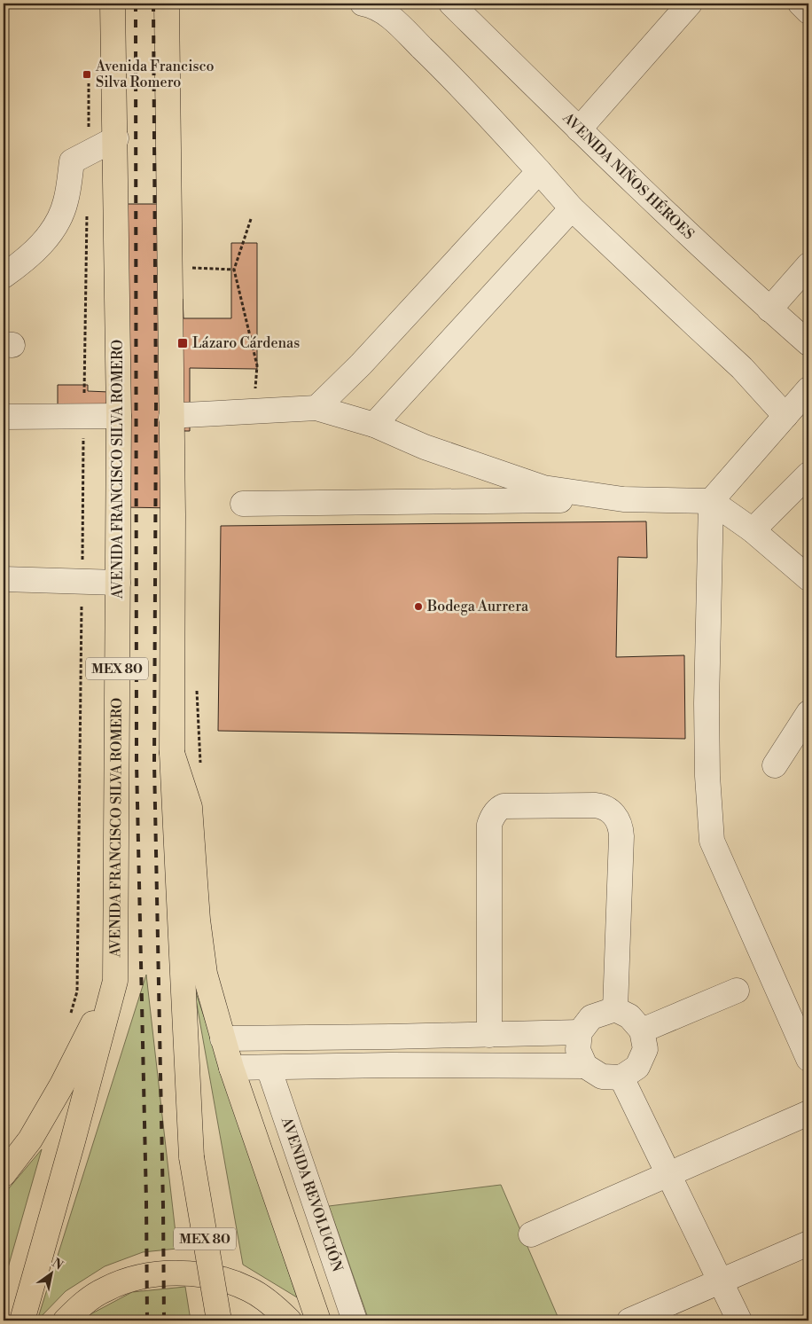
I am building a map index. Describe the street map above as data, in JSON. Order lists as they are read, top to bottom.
{
  "streets": {
    "main road": ["AVENIDA FRANCISCO SILVA ROMERO", "MEX 80"],
    "street": ["AVENIDA NIÑOS HÉROES", "AVENIDA REVOLUCIÓN"]
  },
  "places": {
    "transit": ["Avenida Francisco Silva Romero", "Lázaro Cárdenas"],
    "other": ["Bodega Aurrera"]
  },
  "north": "top right"
}
